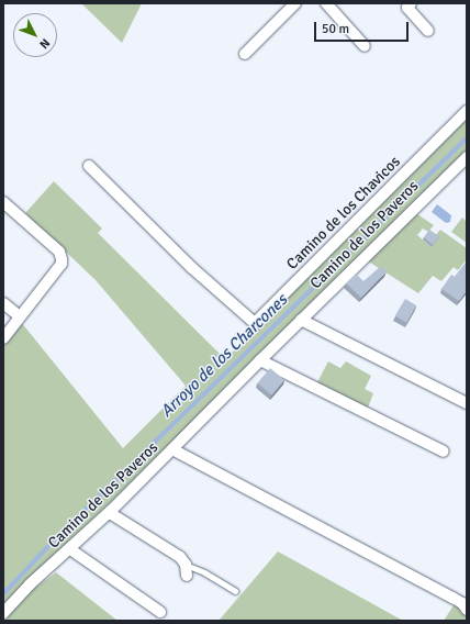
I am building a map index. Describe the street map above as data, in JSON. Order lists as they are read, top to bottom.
{
  "streets": {
    "street": ["Camino de los Chavicos", "Camino de los Paveros"]
  },
  "water": ["Arroyo de los Charcones"],
  "scale_bar": "50 m",
  "north": "bottom right"
}
